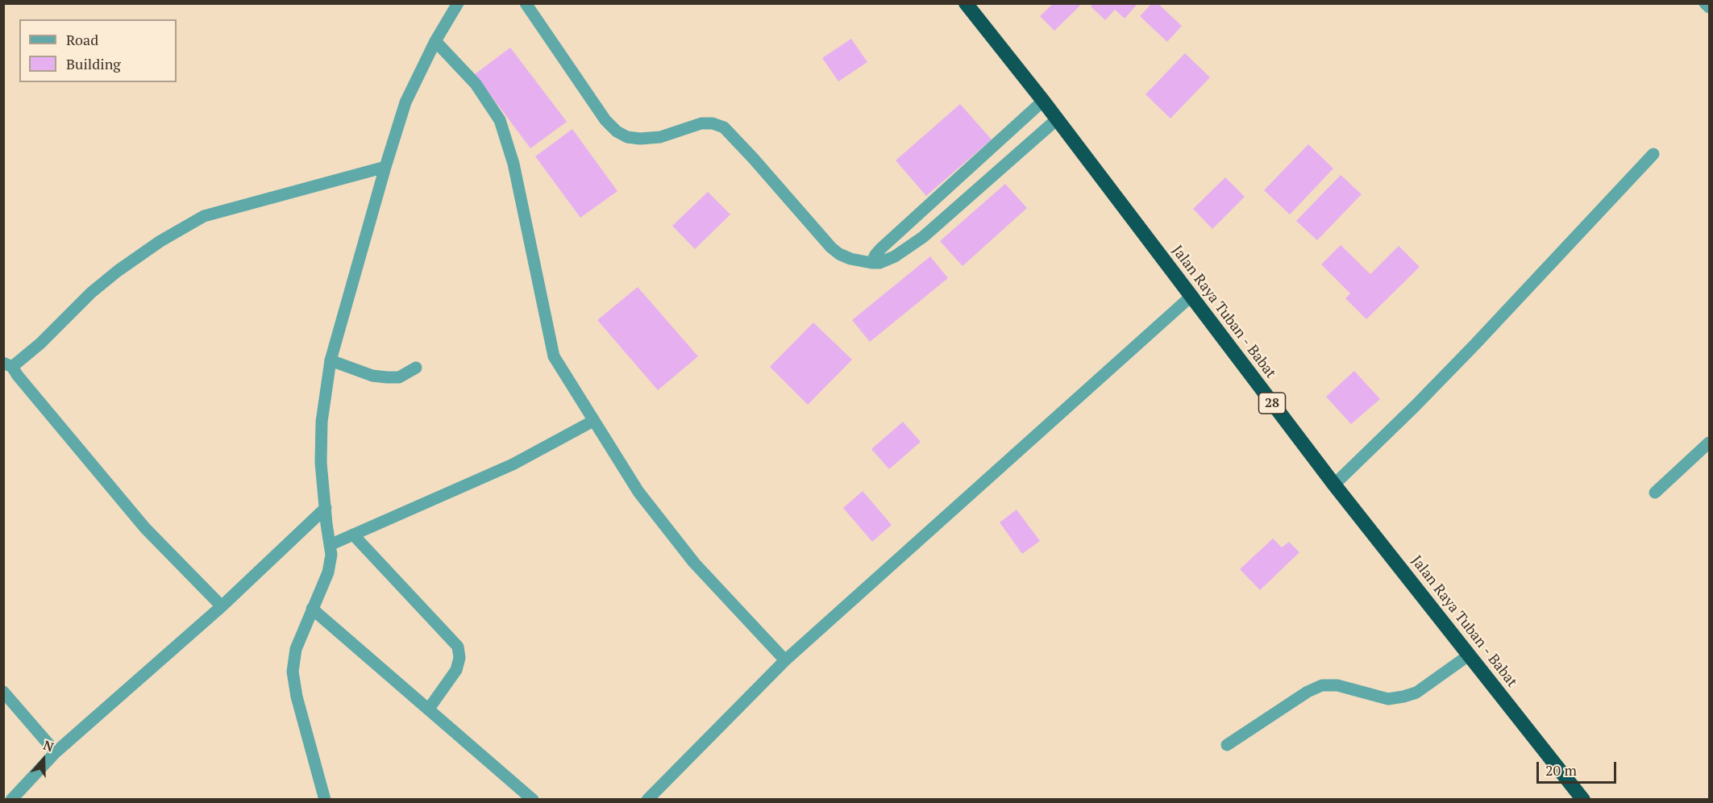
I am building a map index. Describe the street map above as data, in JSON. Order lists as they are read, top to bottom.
{
  "streets": {
    "highway": ["Jalan Raya Tuban - Babat", "28"]
  },
  "legend": ["Road", "Building"],
  "scale_bar": "20 m",
  "north": "top"
}
